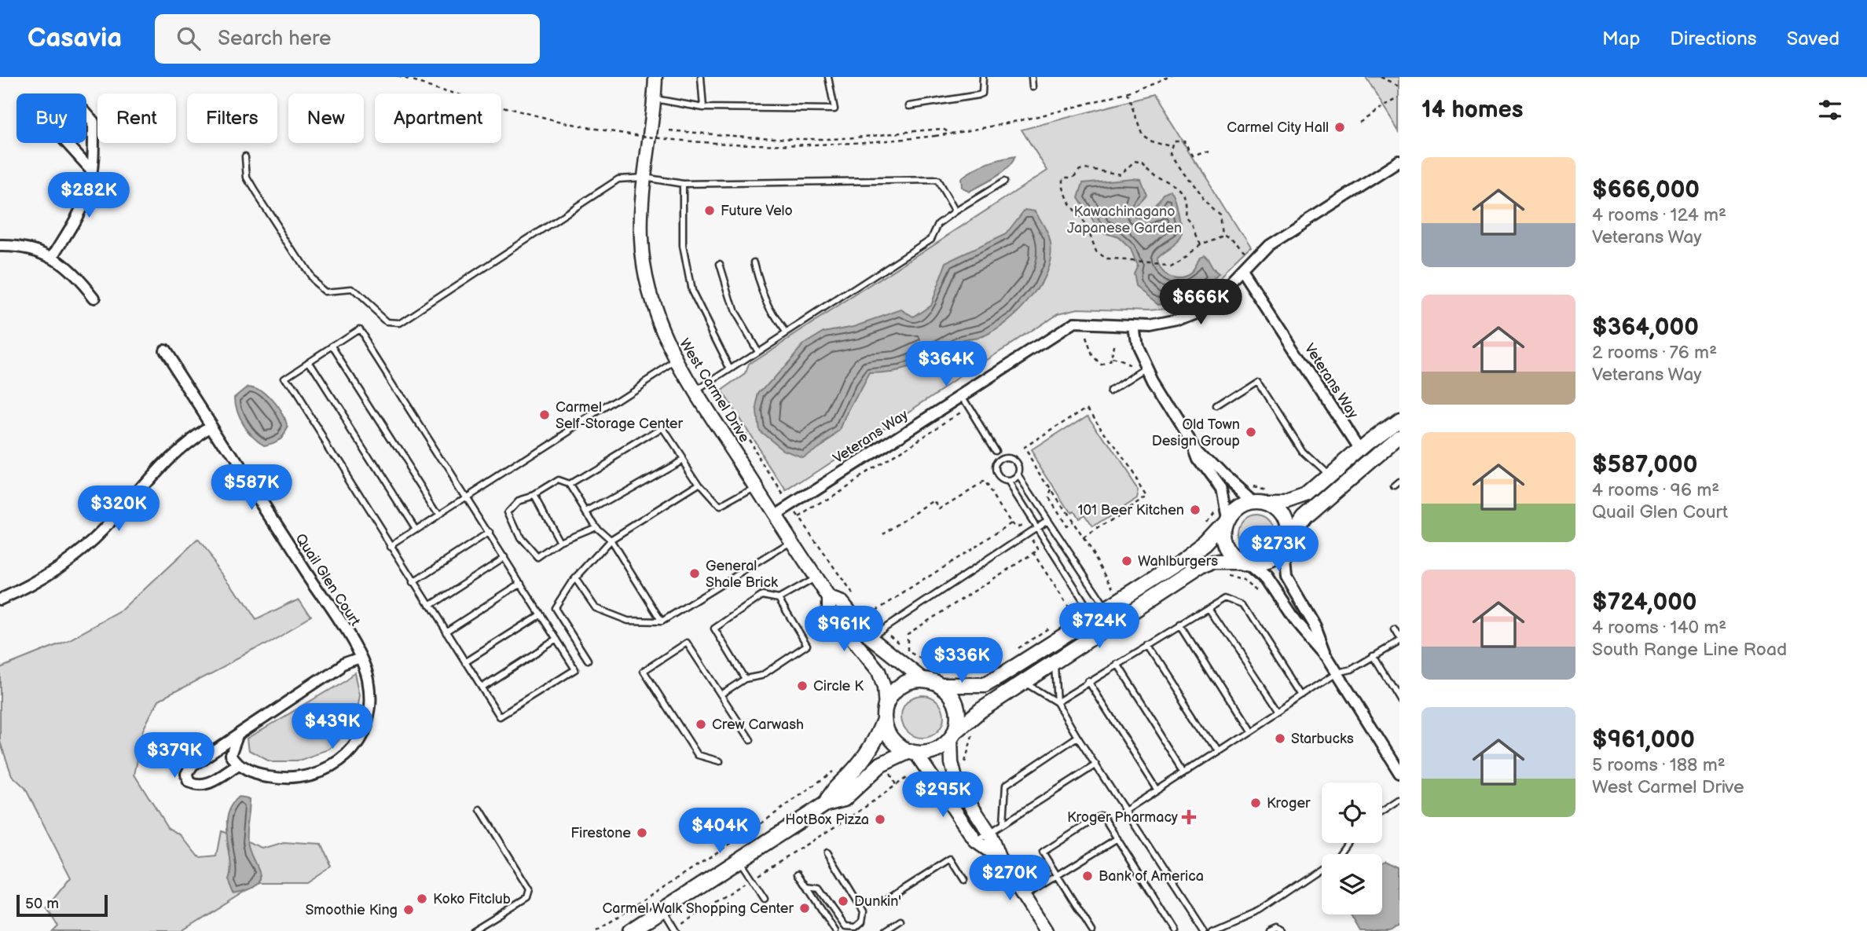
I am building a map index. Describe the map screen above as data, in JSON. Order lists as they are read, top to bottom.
{
  "streets": {
    "street": ["Veterans Way", "West Carmel Drive", "Quail Glen Court"]
  },
  "crossings": [
    ["Veterans Way", "West Carmel Drive"]
  ],
  "parks": ["Kawachinagano Japanese Garden"],
  "places": {
    "other": [
      "Carmel City Hall",
      "Future Velo",
      "Carmel Self-Storage Center",
      "Old Town Design Group",
      "101 Beer Kitchen",
      "Wahlburgers",
      "General Shale Brick",
      "Circle K",
      "Crew Carwash",
      "Starbucks",
      "Kroger",
      "HotBox Pizza",
      "Firestone",
      "Bank of America",
      "Koko Fitclub",
      "Dunkin'",
      "Carmel Walk Shopping Center",
      "Smoothie King"
    ],
    "health": ["Kroger Pharmacy"]
  },
  "scale_bar": "50 m",
  "page": {
    "header": "Casavia",
    "search": "Search here",
    "nav": ["Map", "Directions", "Saved"],
    "heading": "14 homes",
    "chip": [
      "Buy",
      "Rent",
      "Filters",
      "New",
      "Apartment"
    ],
    "list": [
      {
        "name": "$666,000",
        "note": "4 rooms · 124 m² · Veterans Way"
      },
      {
        "name": "$364,000",
        "note": "2 rooms · 76 m² · Veterans Way"
      },
      {
        "name": "$587,000",
        "note": "4 rooms · 96 m² · Quail Glen Court"
      },
      {
        "name": "$724,000",
        "note": "4 rooms · 140 m² · South Range Line Road"
      },
      {
        "name": "$961,000",
        "note": "5 rooms · 188 m² · West Carmel Drive"
      }
    ],
    "price": [
      "$282K",
      "$666K",
      "$364K",
      "$587K",
      "$320K",
      "$273K",
      "$724K",
      "$961K",
      "$336K",
      "$439K",
      "$379K",
      "$295K",
      "$404K",
      "$270K"
    ],
    "scale": "50 m"
  }
}
